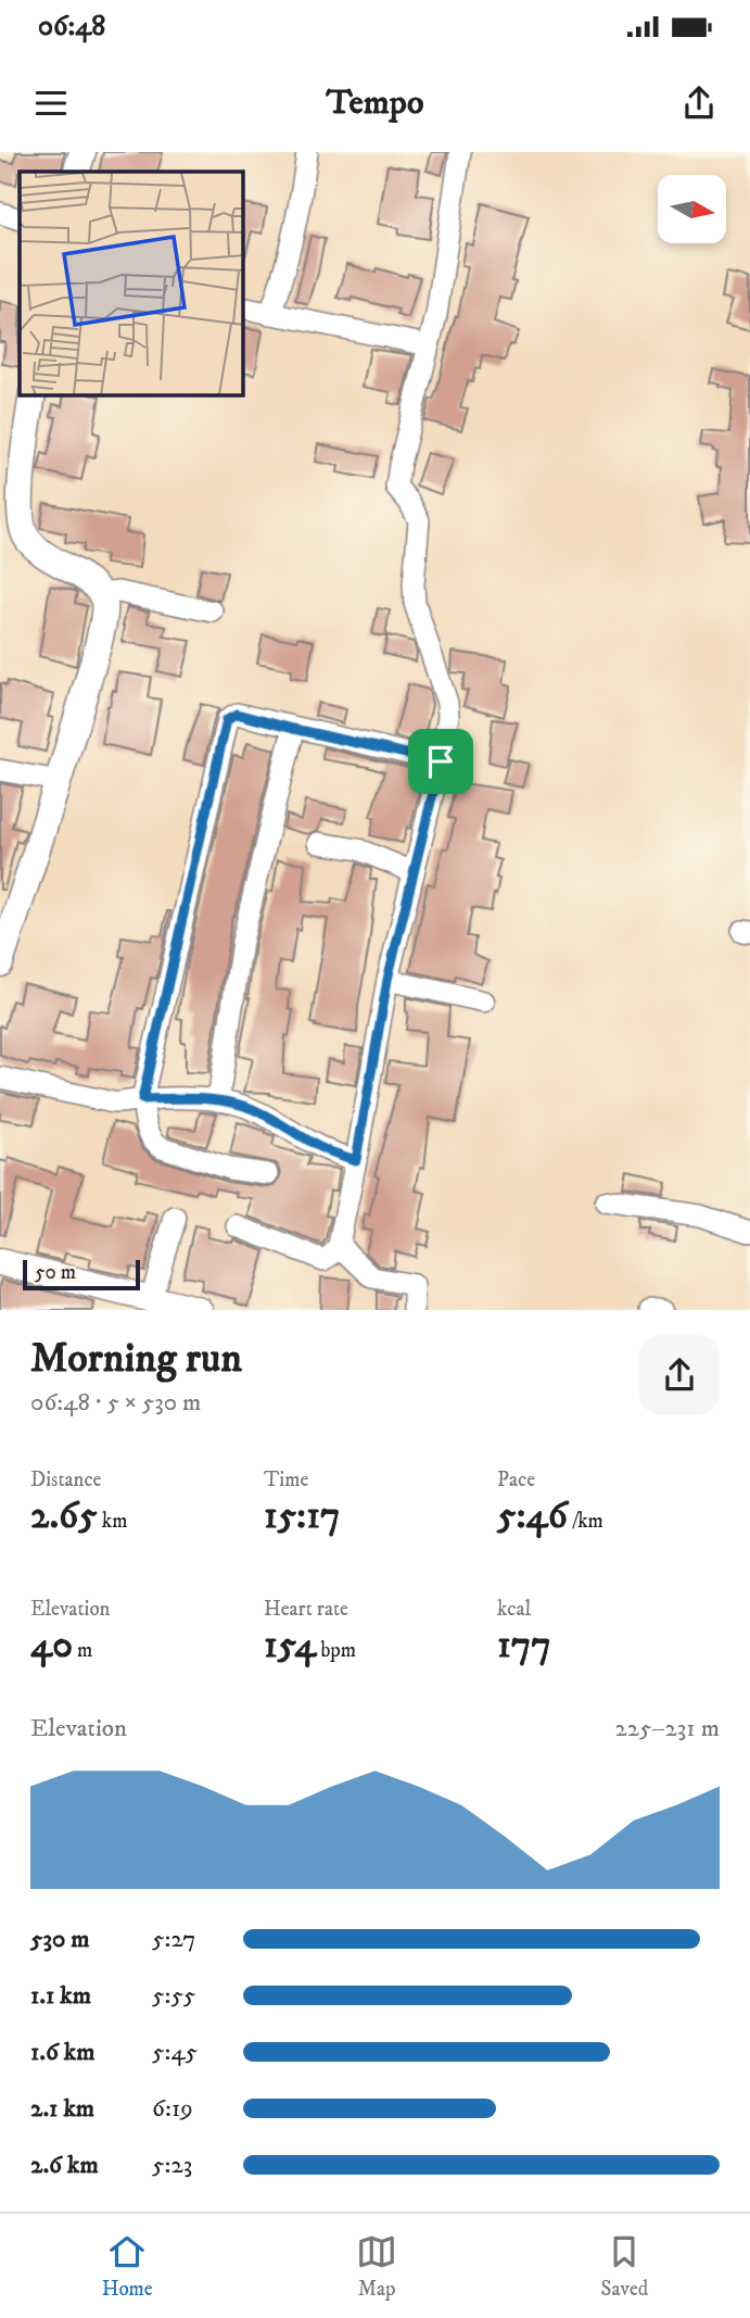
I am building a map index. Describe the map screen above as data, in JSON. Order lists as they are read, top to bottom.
{
  "scale_bar": "50 m",
  "north": "right",
  "page": {
    "status": "06:48",
    "header": "Tempo",
    "scale": "50 m",
    "heading": ["Morning run", "06:48 · 5 × 530 m"],
    "stats": [
      ["Distance", "2.65 km"],
      ["Time", "15:17"],
      ["Pace", "5:46 /km"],
      ["Elevation", "40 m"],
      ["Heart rate", "154 bpm"],
      ["kcal", "177"]
    ],
    "chart": ["Elevation", "225–231 m"],
    "list": [
      {
        "name": "530 m",
        "note": "5:27"
      },
      {
        "name": "1.1 km",
        "note": "5:55"
      },
      {
        "name": "1.6 km",
        "note": "5:45"
      },
      {
        "name": "2.1 km",
        "note": "6:19"
      },
      {
        "name": "2.6 km",
        "note": "5:23"
      }
    ],
    "tabs": ["Home", "Map", "Saved"]
  }
}
